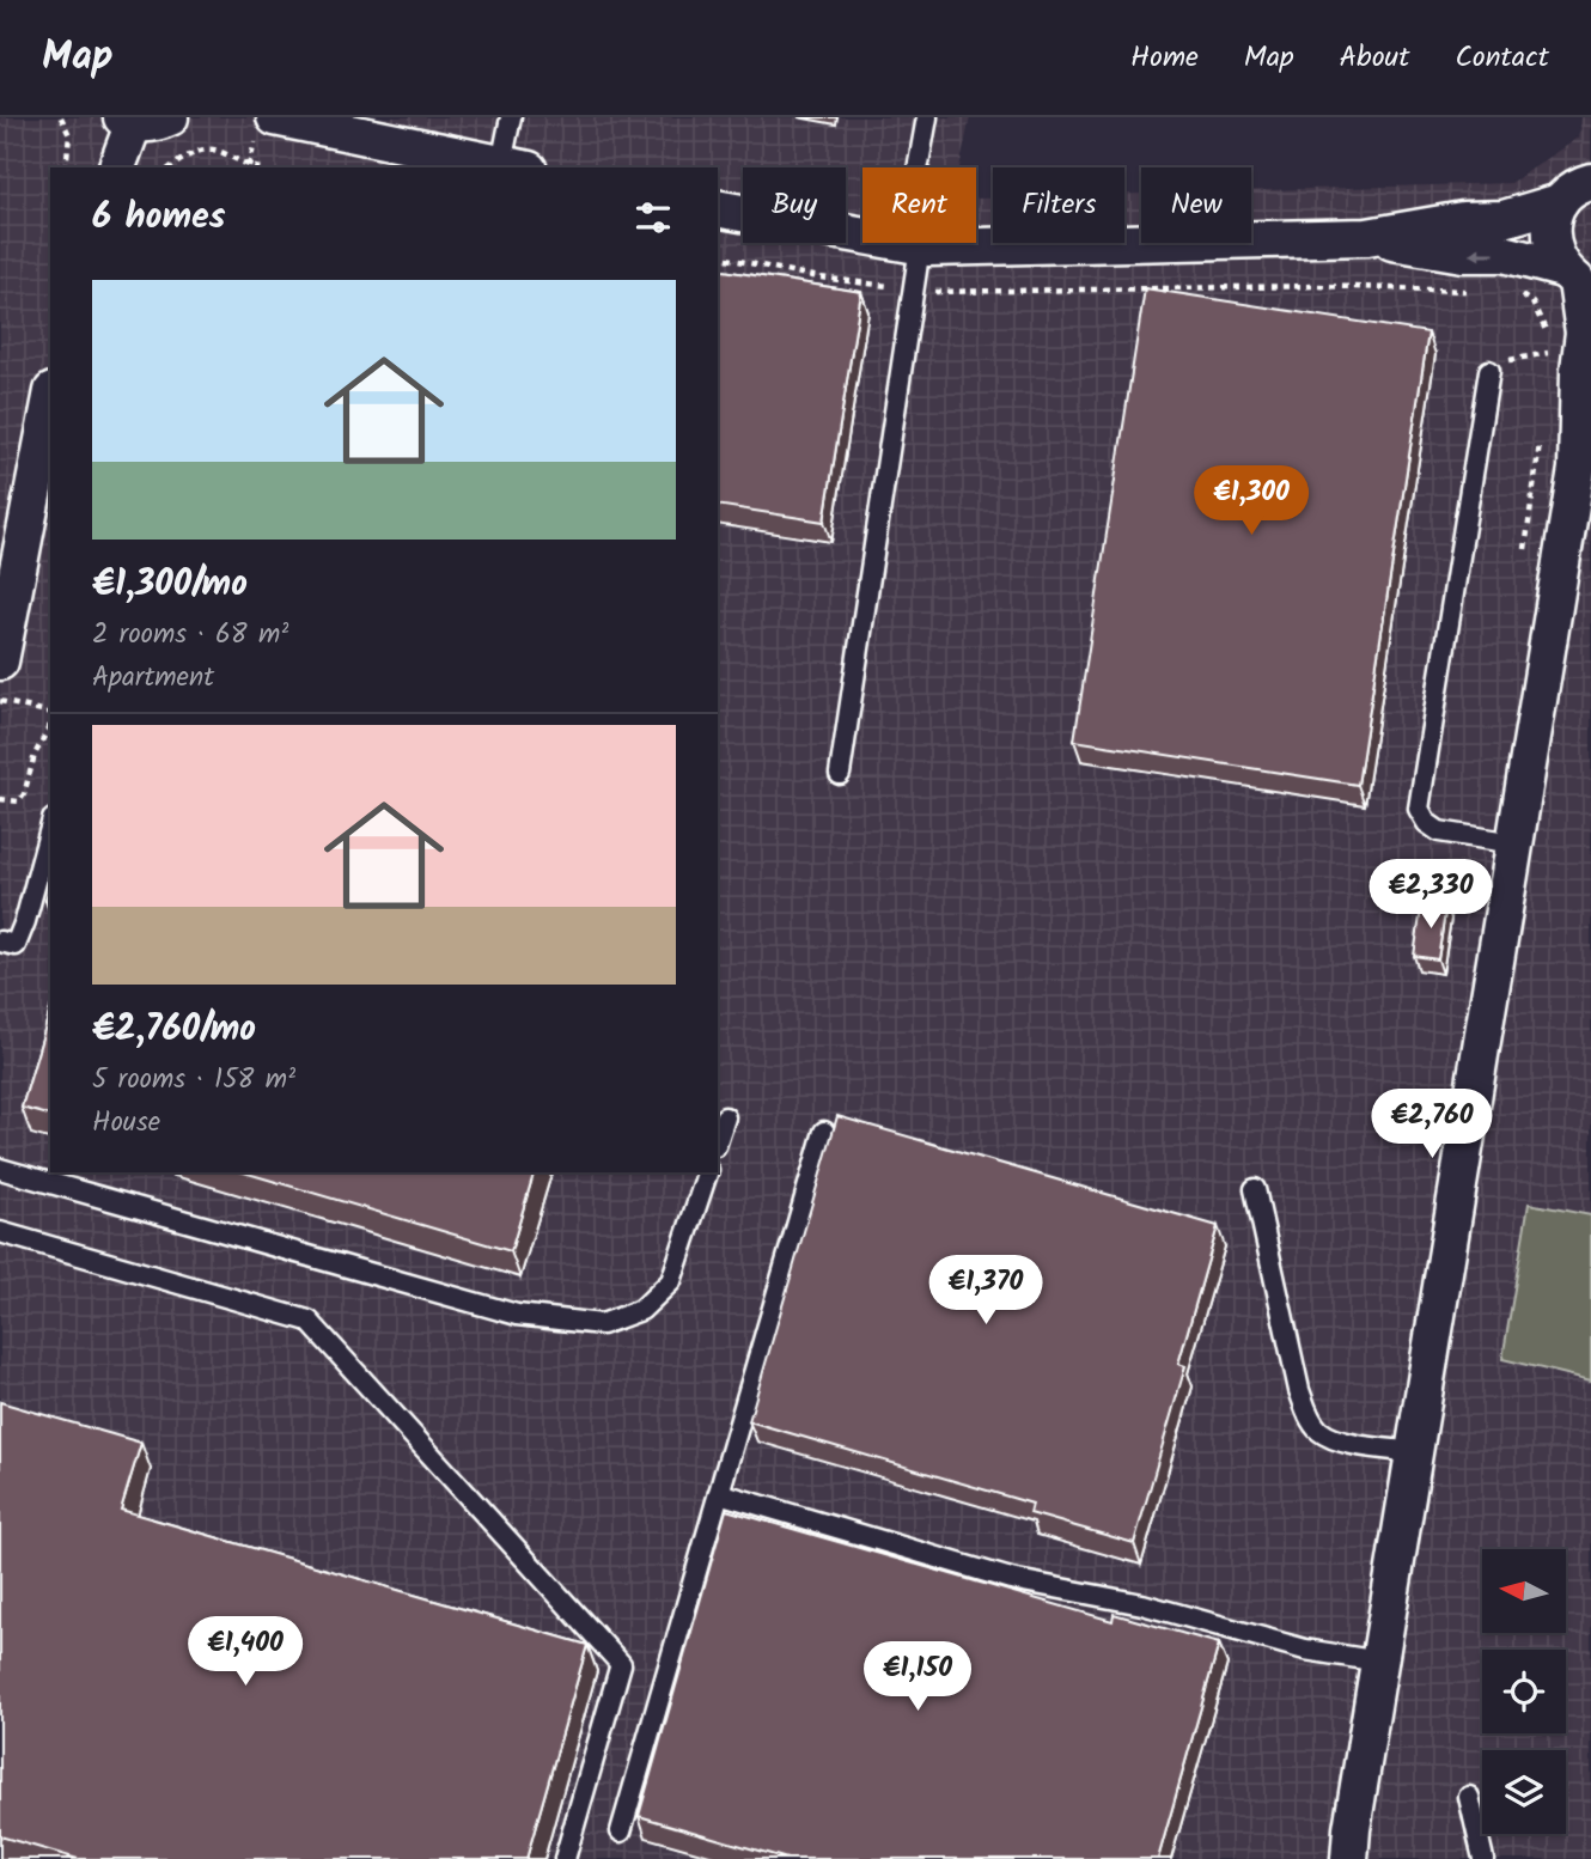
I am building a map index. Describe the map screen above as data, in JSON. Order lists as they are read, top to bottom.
{
  "north": "left",
  "page": {
    "header": "Map",
    "nav": [
      "Home",
      "Map",
      "About",
      "Contact"
    ],
    "chip": [
      "Buy",
      "Rent",
      "Filters",
      "New"
    ],
    "heading": "6 homes",
    "list": [
      {
        "name": "€1,300/mo",
        "note": "2 rooms · 68 m² · Apartment"
      },
      {
        "name": "€2,760/mo",
        "note": "5 rooms · 158 m² · House"
      }
    ],
    "price": [
      "€1,300",
      "€2,330",
      "€2,760",
      "€1,370",
      "€1,400",
      "€1,150"
    ]
  }
}
